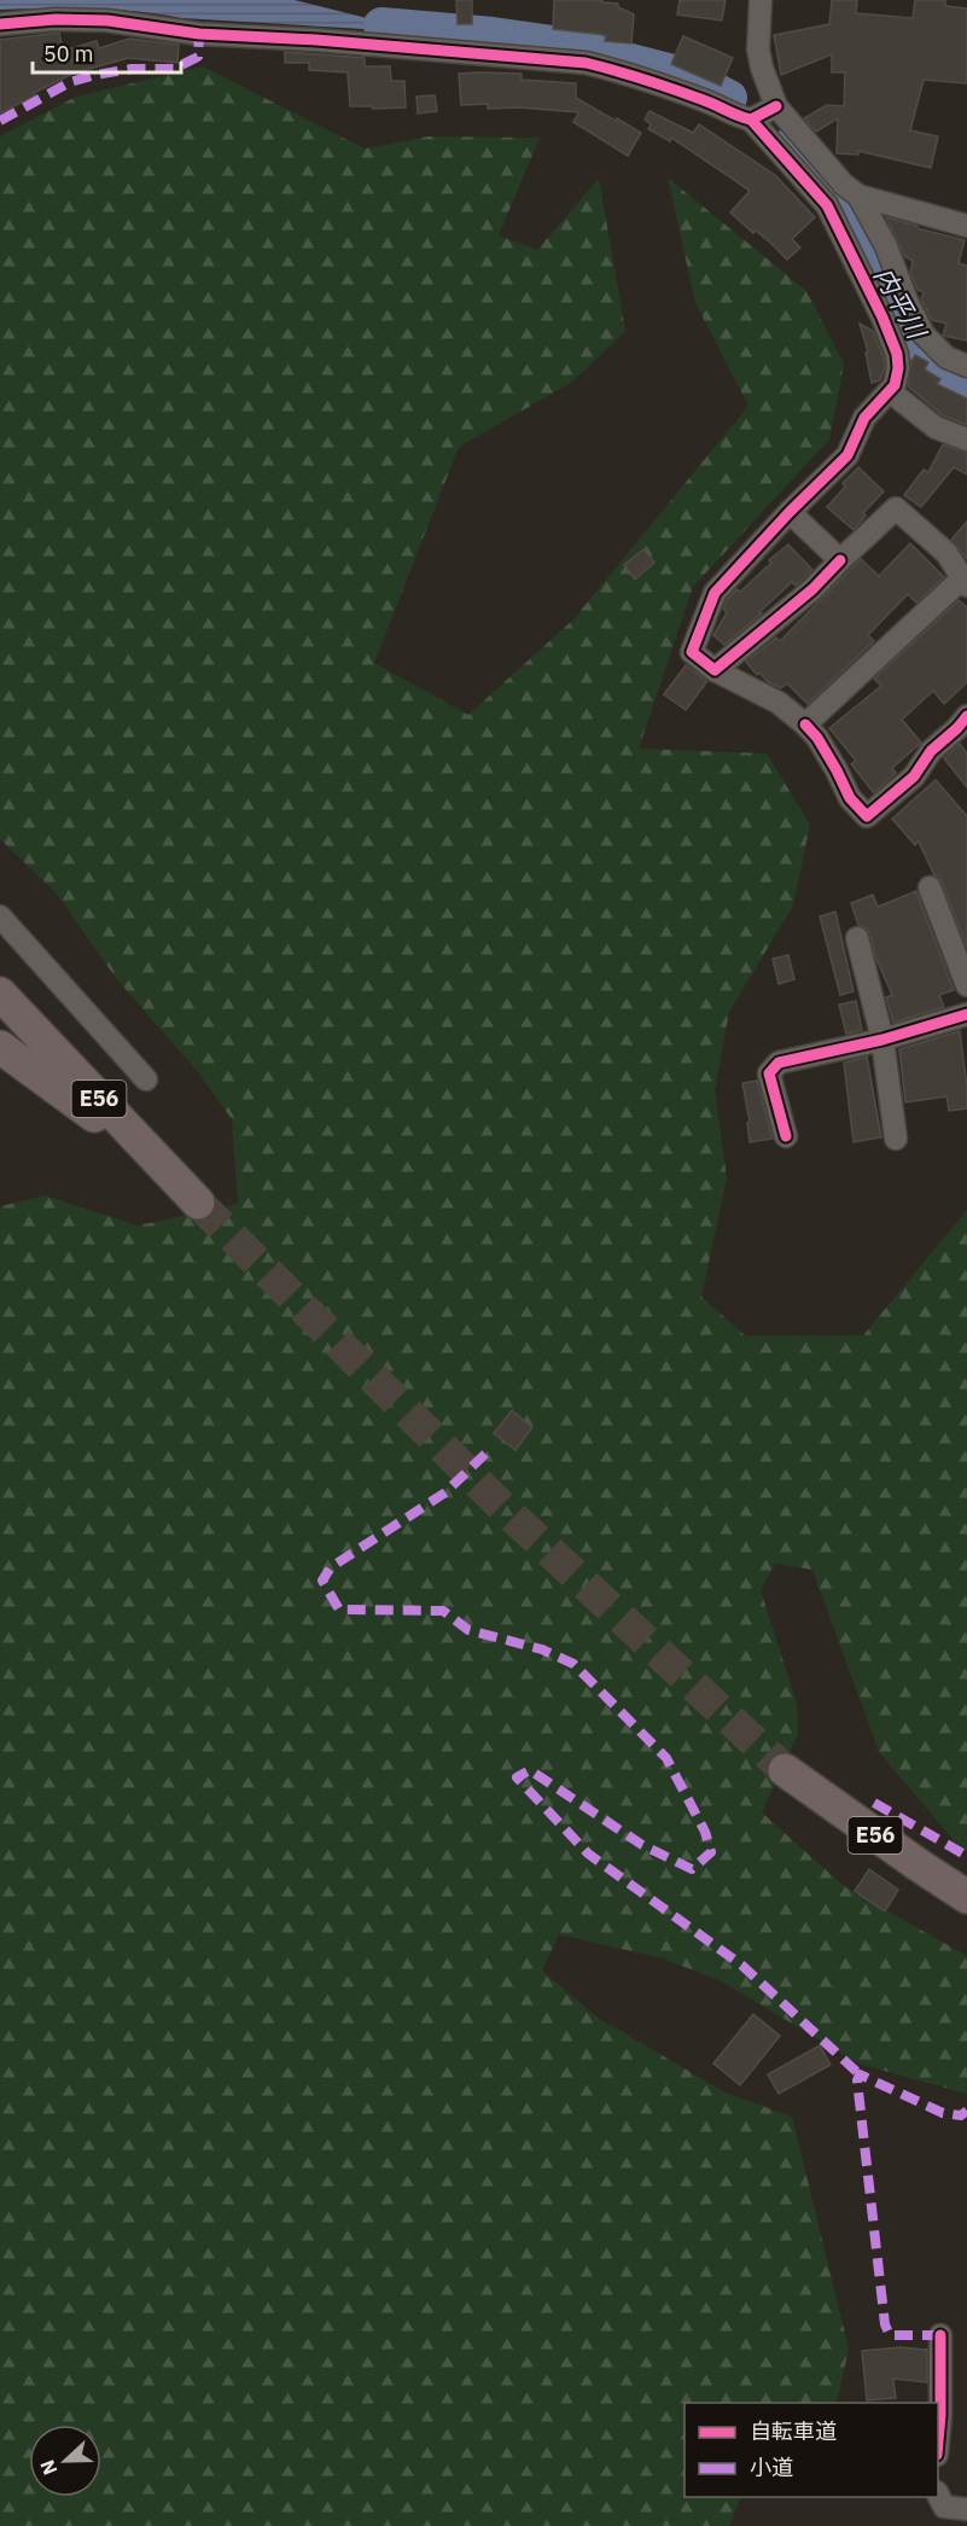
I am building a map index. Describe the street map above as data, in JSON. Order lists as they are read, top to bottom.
{
  "streets": {
    "highway": ["E56"]
  },
  "water": ["内平川"],
  "legend": ["自転車道", "小道"],
  "scale_bar": "50 m",
  "north": "left"
}
